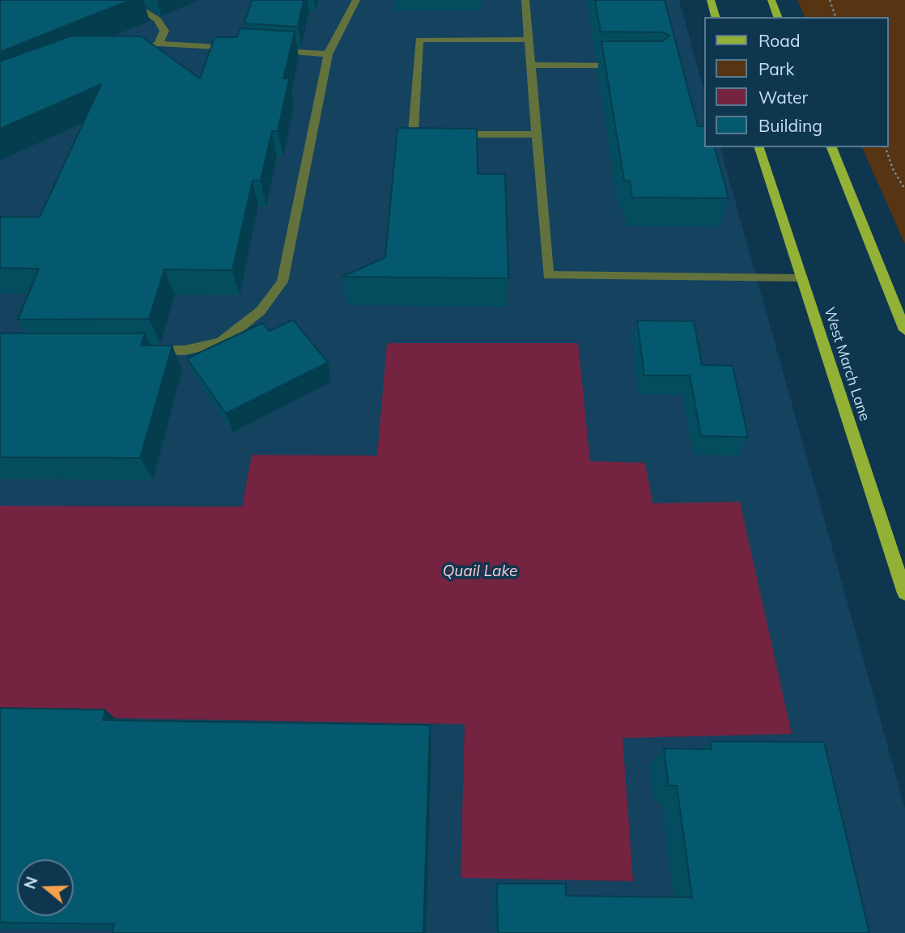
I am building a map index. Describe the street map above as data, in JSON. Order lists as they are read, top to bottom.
{
  "streets": {
    "main road": ["West March Lane"]
  },
  "water": ["Quail Lake"],
  "legend": [
    "Road",
    "Park",
    "Water",
    "Building"
  ],
  "north": "left"
}
